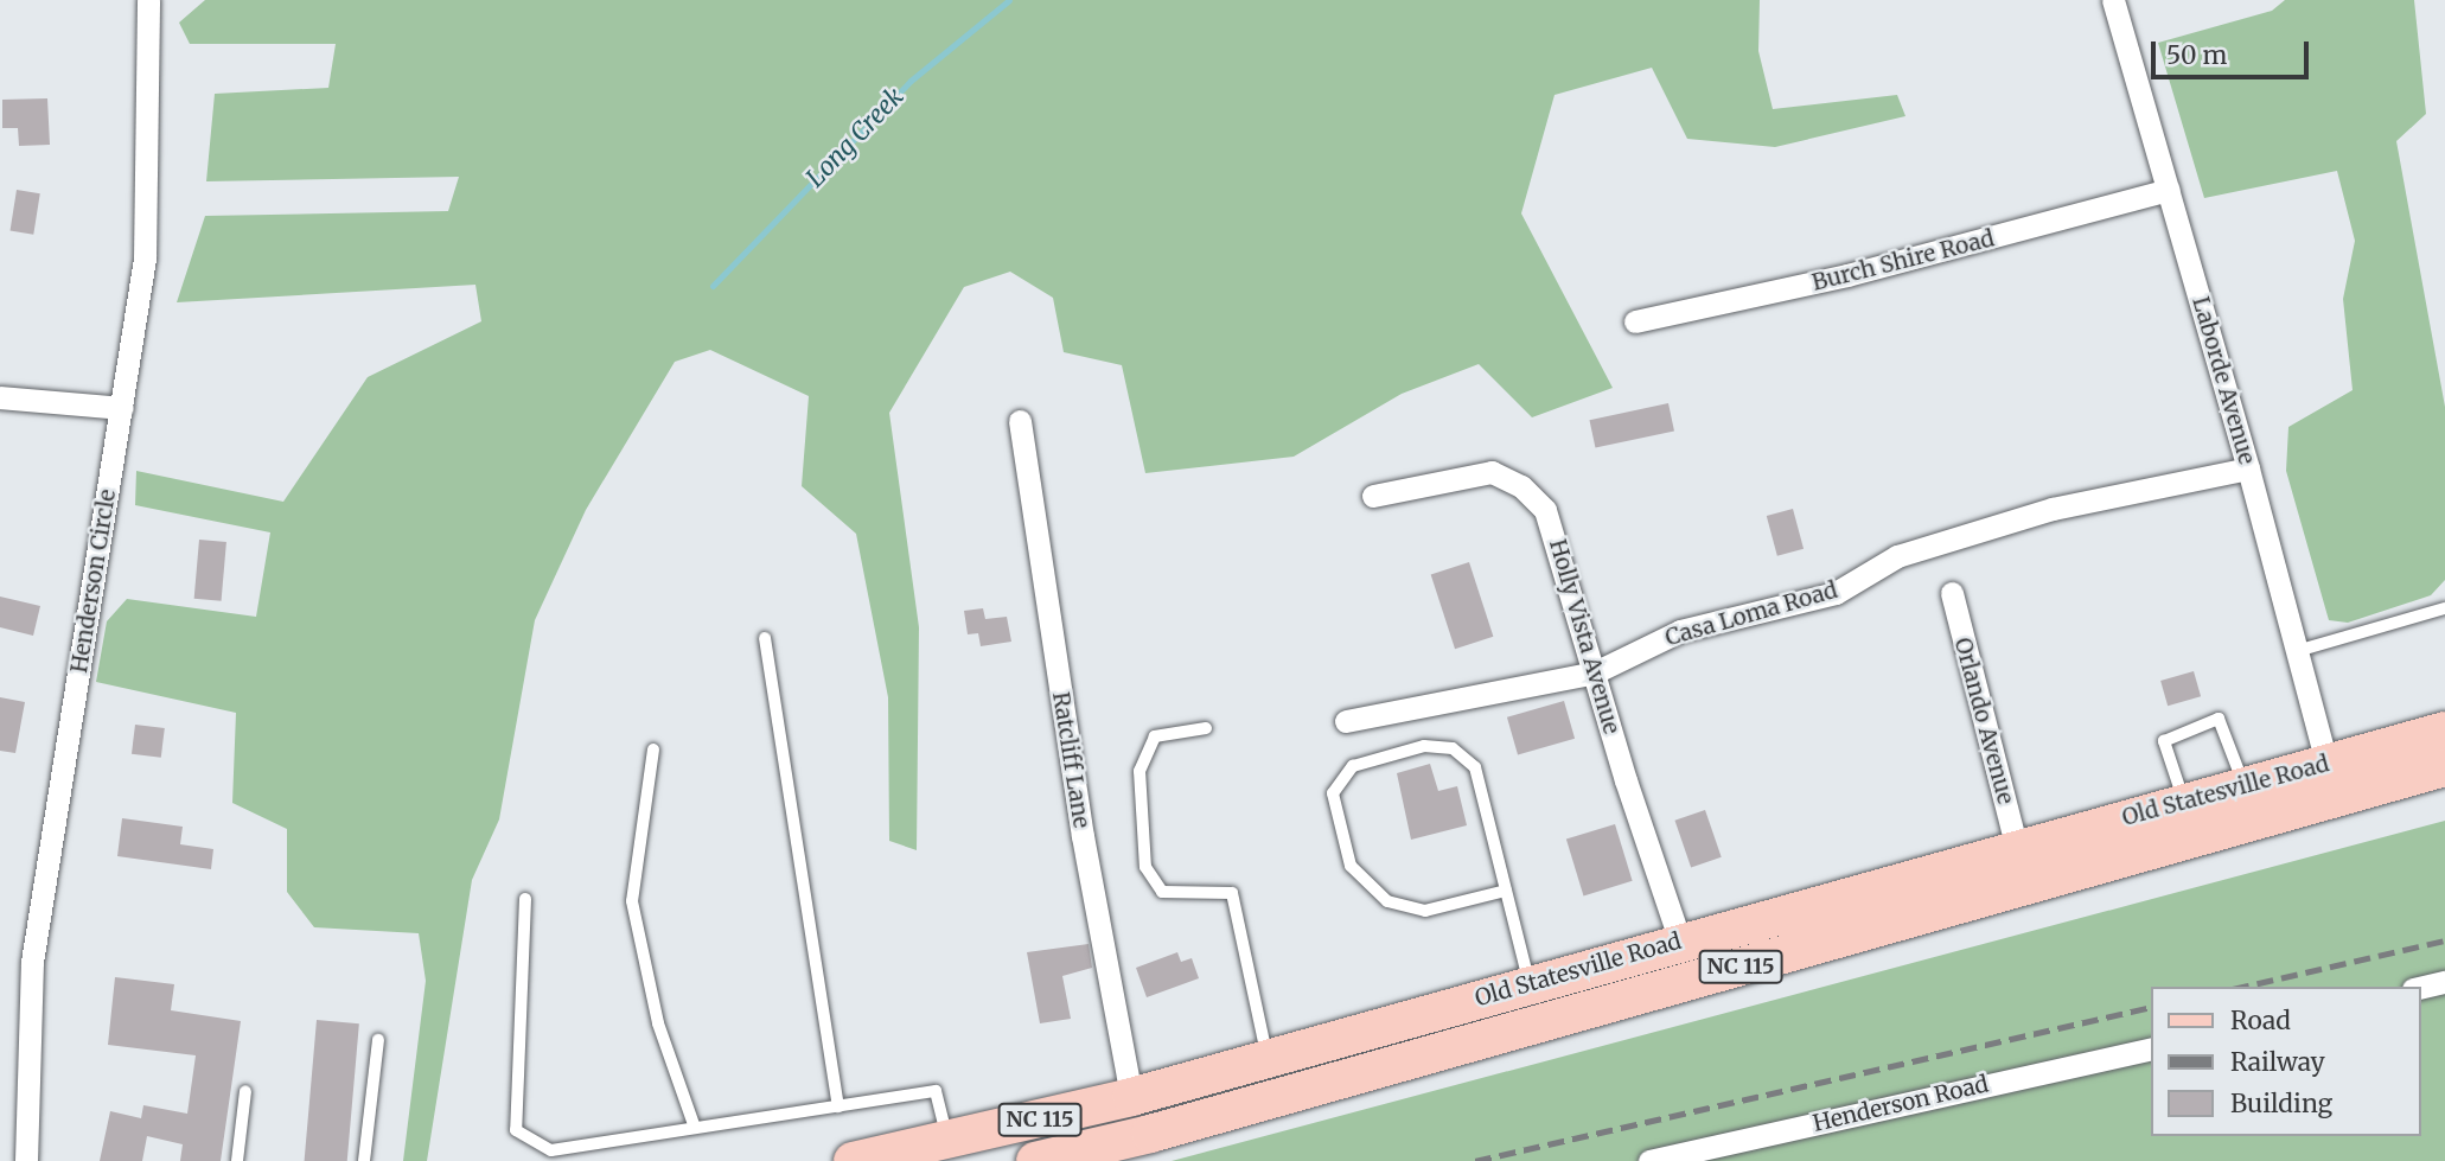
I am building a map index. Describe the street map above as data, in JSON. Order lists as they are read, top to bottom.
{
  "streets": {
    "main road": ["Old Statesville Road", "NC 115"],
    "street": [
      "Burch Shire Road",
      "Laborde Avenue",
      "Henderson Circle",
      "Casa Loma Road",
      "Holly Vista Avenue",
      "Orlando Avenue",
      "Ratcliff Lane",
      "Henderson Road"
    ]
  },
  "crossings": [
    ["Burch Shire Road", "Laborde Avenue"],
    ["Laborde Avenue", "Casa Loma Road"],
    ["Laborde Avenue", "Old Statesville Road"],
    ["Casa Loma Road", "Holly Vista Avenue"],
    ["Holly Vista Avenue", "Old Statesville Road"],
    ["Orlando Avenue", "Old Statesville Road"],
    ["Ratcliff Lane", "Old Statesville Road"]
  ],
  "water": ["Long Creek"],
  "legend": ["Road", "Railway", "Building"],
  "scale_bar": "50 m"
}
